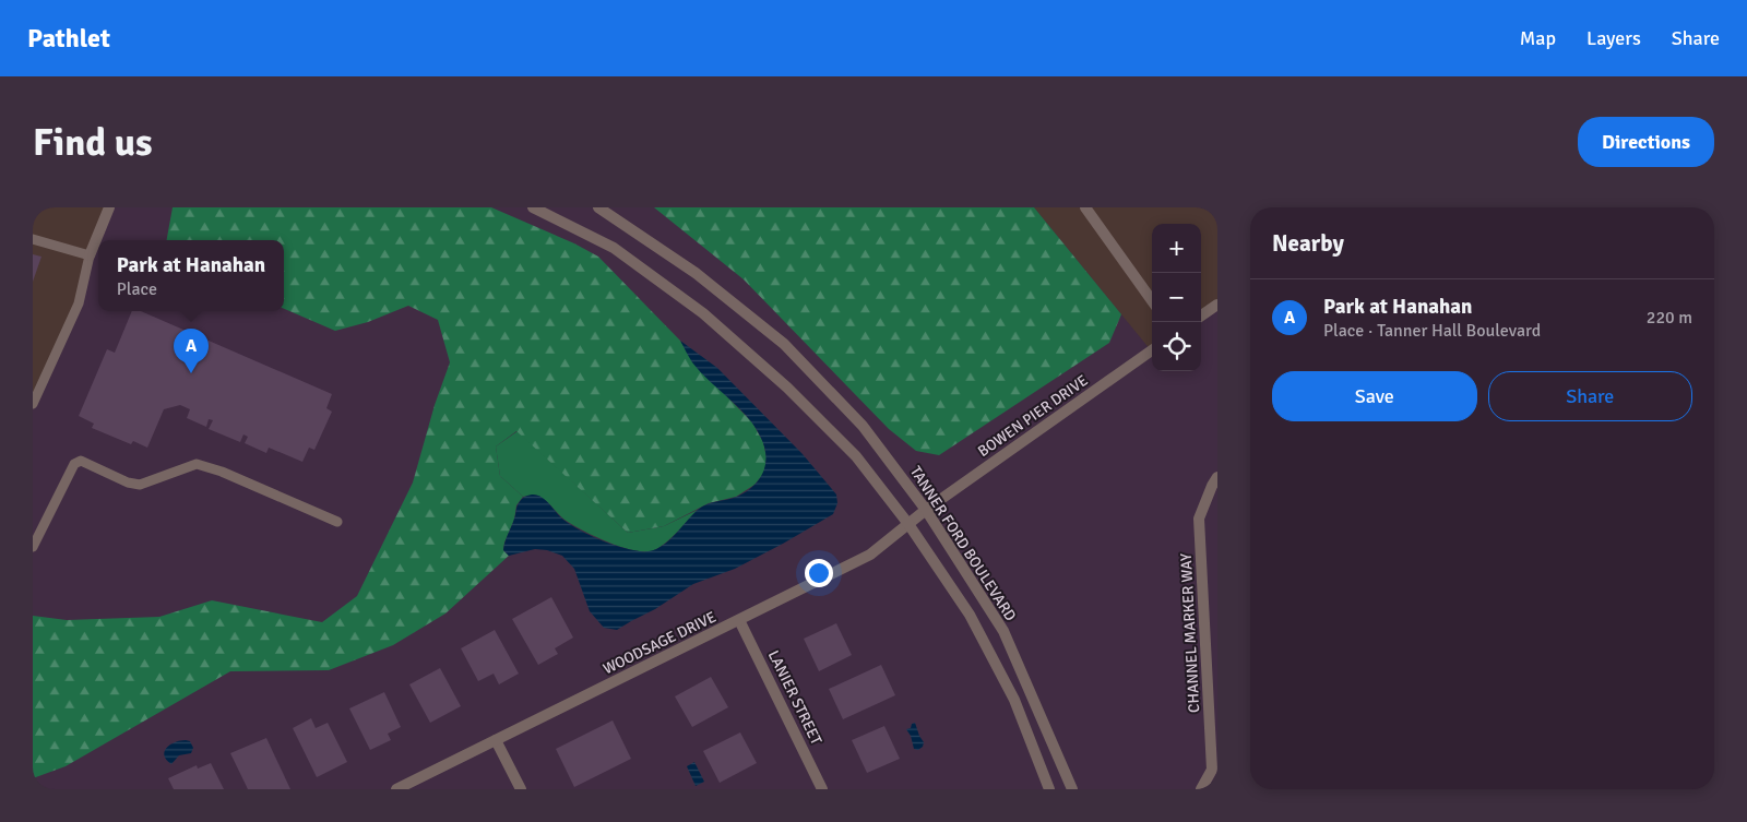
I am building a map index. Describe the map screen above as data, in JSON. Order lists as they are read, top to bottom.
{
  "streets": {
    "street": [
      "BOWEN PIER DRIVE",
      "TANNER FORD BOULEVARD",
      "CHANNEL MARKER WAY",
      "WOODSAGE DRIVE",
      "LANIER STREET"
    ]
  },
  "crossings": [
    ["BOWEN PIER DRIVE", "TANNER FORD BOULEVARD"],
    ["BOWEN PIER DRIVE", "WOODSAGE DRIVE"],
    ["TANNER FORD BOULEVARD", "WOODSAGE DRIVE"],
    ["WOODSAGE DRIVE", "LANIER STREET"]
  ],
  "page": {
    "header": "Pathlet",
    "nav": ["Map", "Layers", "Share"],
    "buttons": [
      "Directions",
      ["Save", "Share"]
    ],
    "title": "Find us",
    "heading": "Nearby",
    "map_buttons": ["+", "−"],
    "popup": ["Park at Hanahan", "Place"],
    "list": [
      {
        "mark": "A",
        "name": "Park at Hanahan",
        "note": "Place · Tanner Hall Boulevard",
        "value": "220 m"
      }
    ],
    "pins": "A"
  }
}
